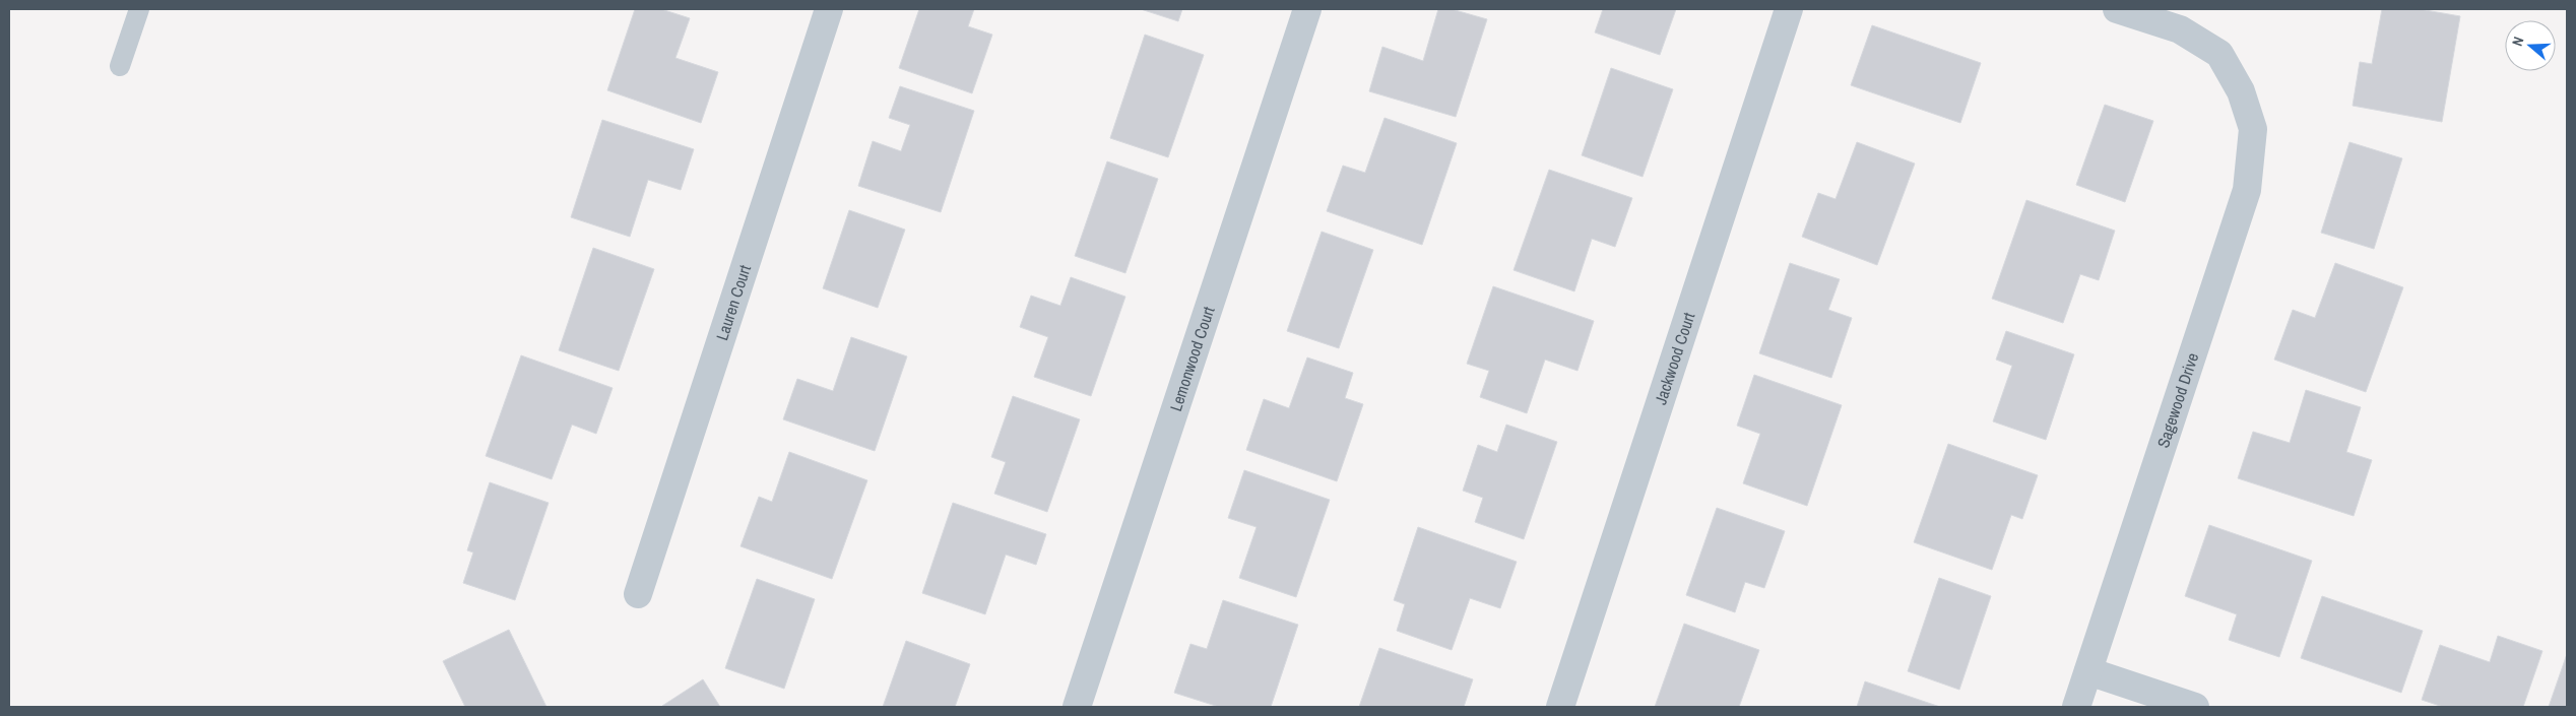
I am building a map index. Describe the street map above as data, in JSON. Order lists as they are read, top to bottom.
{
  "streets": {
    "street": [
      "Lauren Court",
      "Lemonwood Court",
      "Jackwood Court",
      "Sagewood Drive"
    ]
  },
  "north": "left"
}
